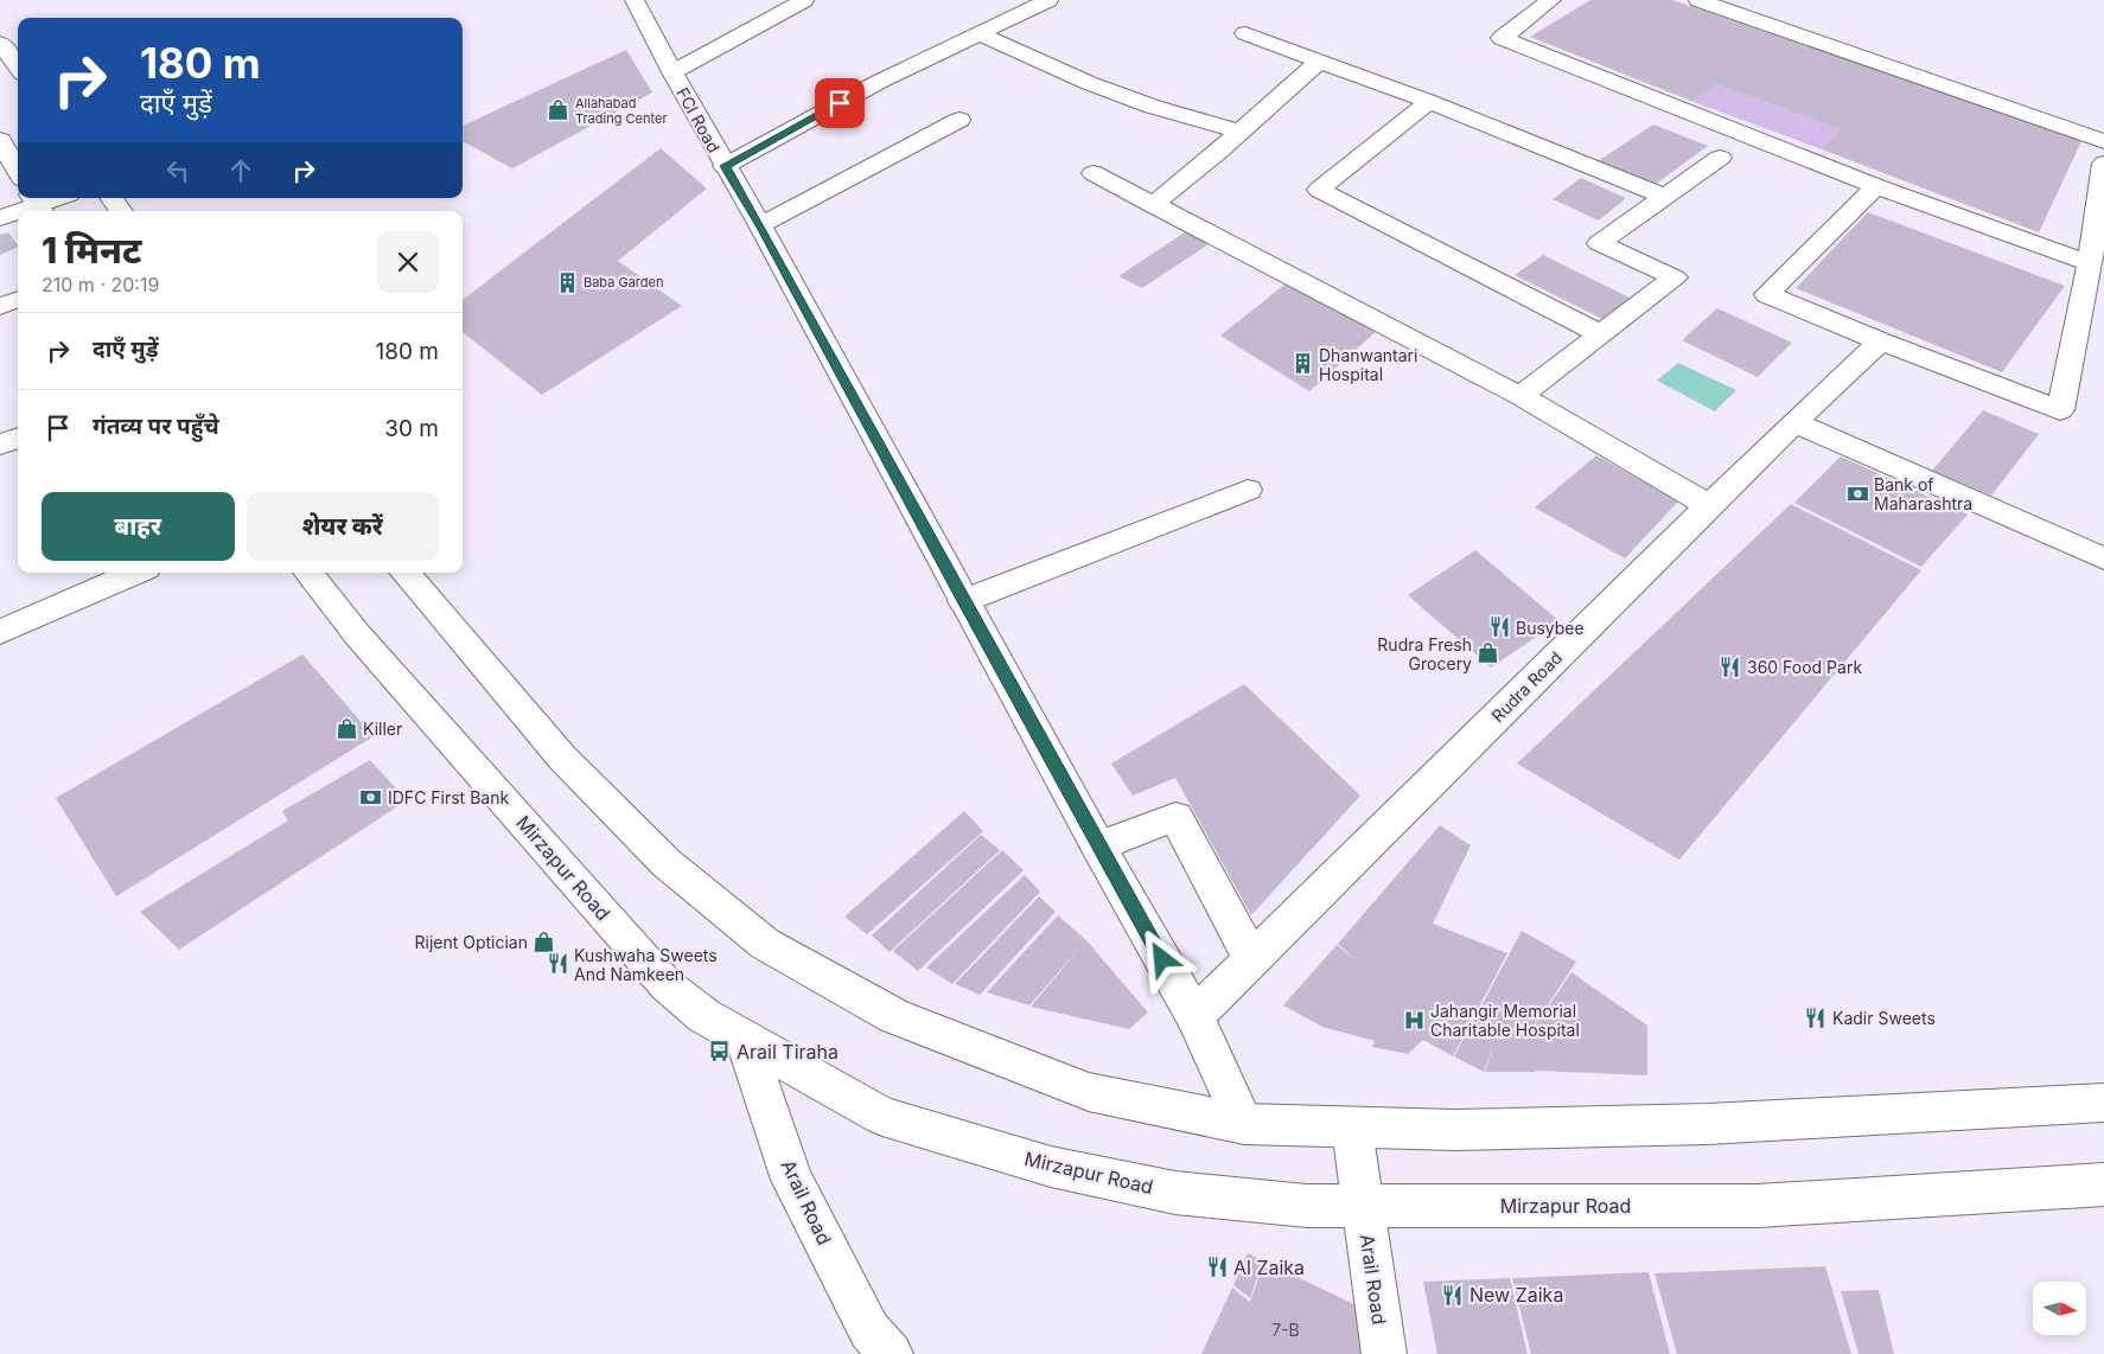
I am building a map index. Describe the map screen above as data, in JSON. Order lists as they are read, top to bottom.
{
  "streets": {
    "main road": [
      "FCI Road",
      "Rudra Road",
      "Mirzapur Road",
      "Arail Road"
    ]
  },
  "crossings": [
    ["FCI Road", "Rudra Road"],
    ["Mirzapur Road", "Arail Road"]
  ],
  "places": {
    "shop": [
      "Allahabad Trading Center",
      "Rudra Fresh Grocery",
      "Killer",
      "Rijent Optician"
    ],
    "building": ["Baba Garden", "Dhanwantari Hospital"],
    "bank": ["Bank of Maharashtra", "IDFC First Bank"],
    "restaurant": [
      "Busybee",
      "360 Food Park",
      "Kushwaha Sweets And Namkeen",
      "Kadir Sweets",
      "Al Zaika",
      "New Zaika"
    ],
    "hospital": ["Jahangir Memorial Charitable Hospital"],
    "bus stop": ["Arail Tiraha"]
  },
  "house_numbers": ["7-B"],
  "north": "right",
  "page": {
    "turn": ["180 m", "दाएँ मुड़ें"],
    "heading": ["1 मिनट", "210 m · 20:19"],
    "list": [
      {
        "name": "दाएँ मुड़ें",
        "value": "180 m"
      },
      {
        "name": "गंतव्य पर पहुँचे",
        "value": "30 m"
      }
    ],
    "buttons": ["बाहर", "शेयर करें"]
  }
}
